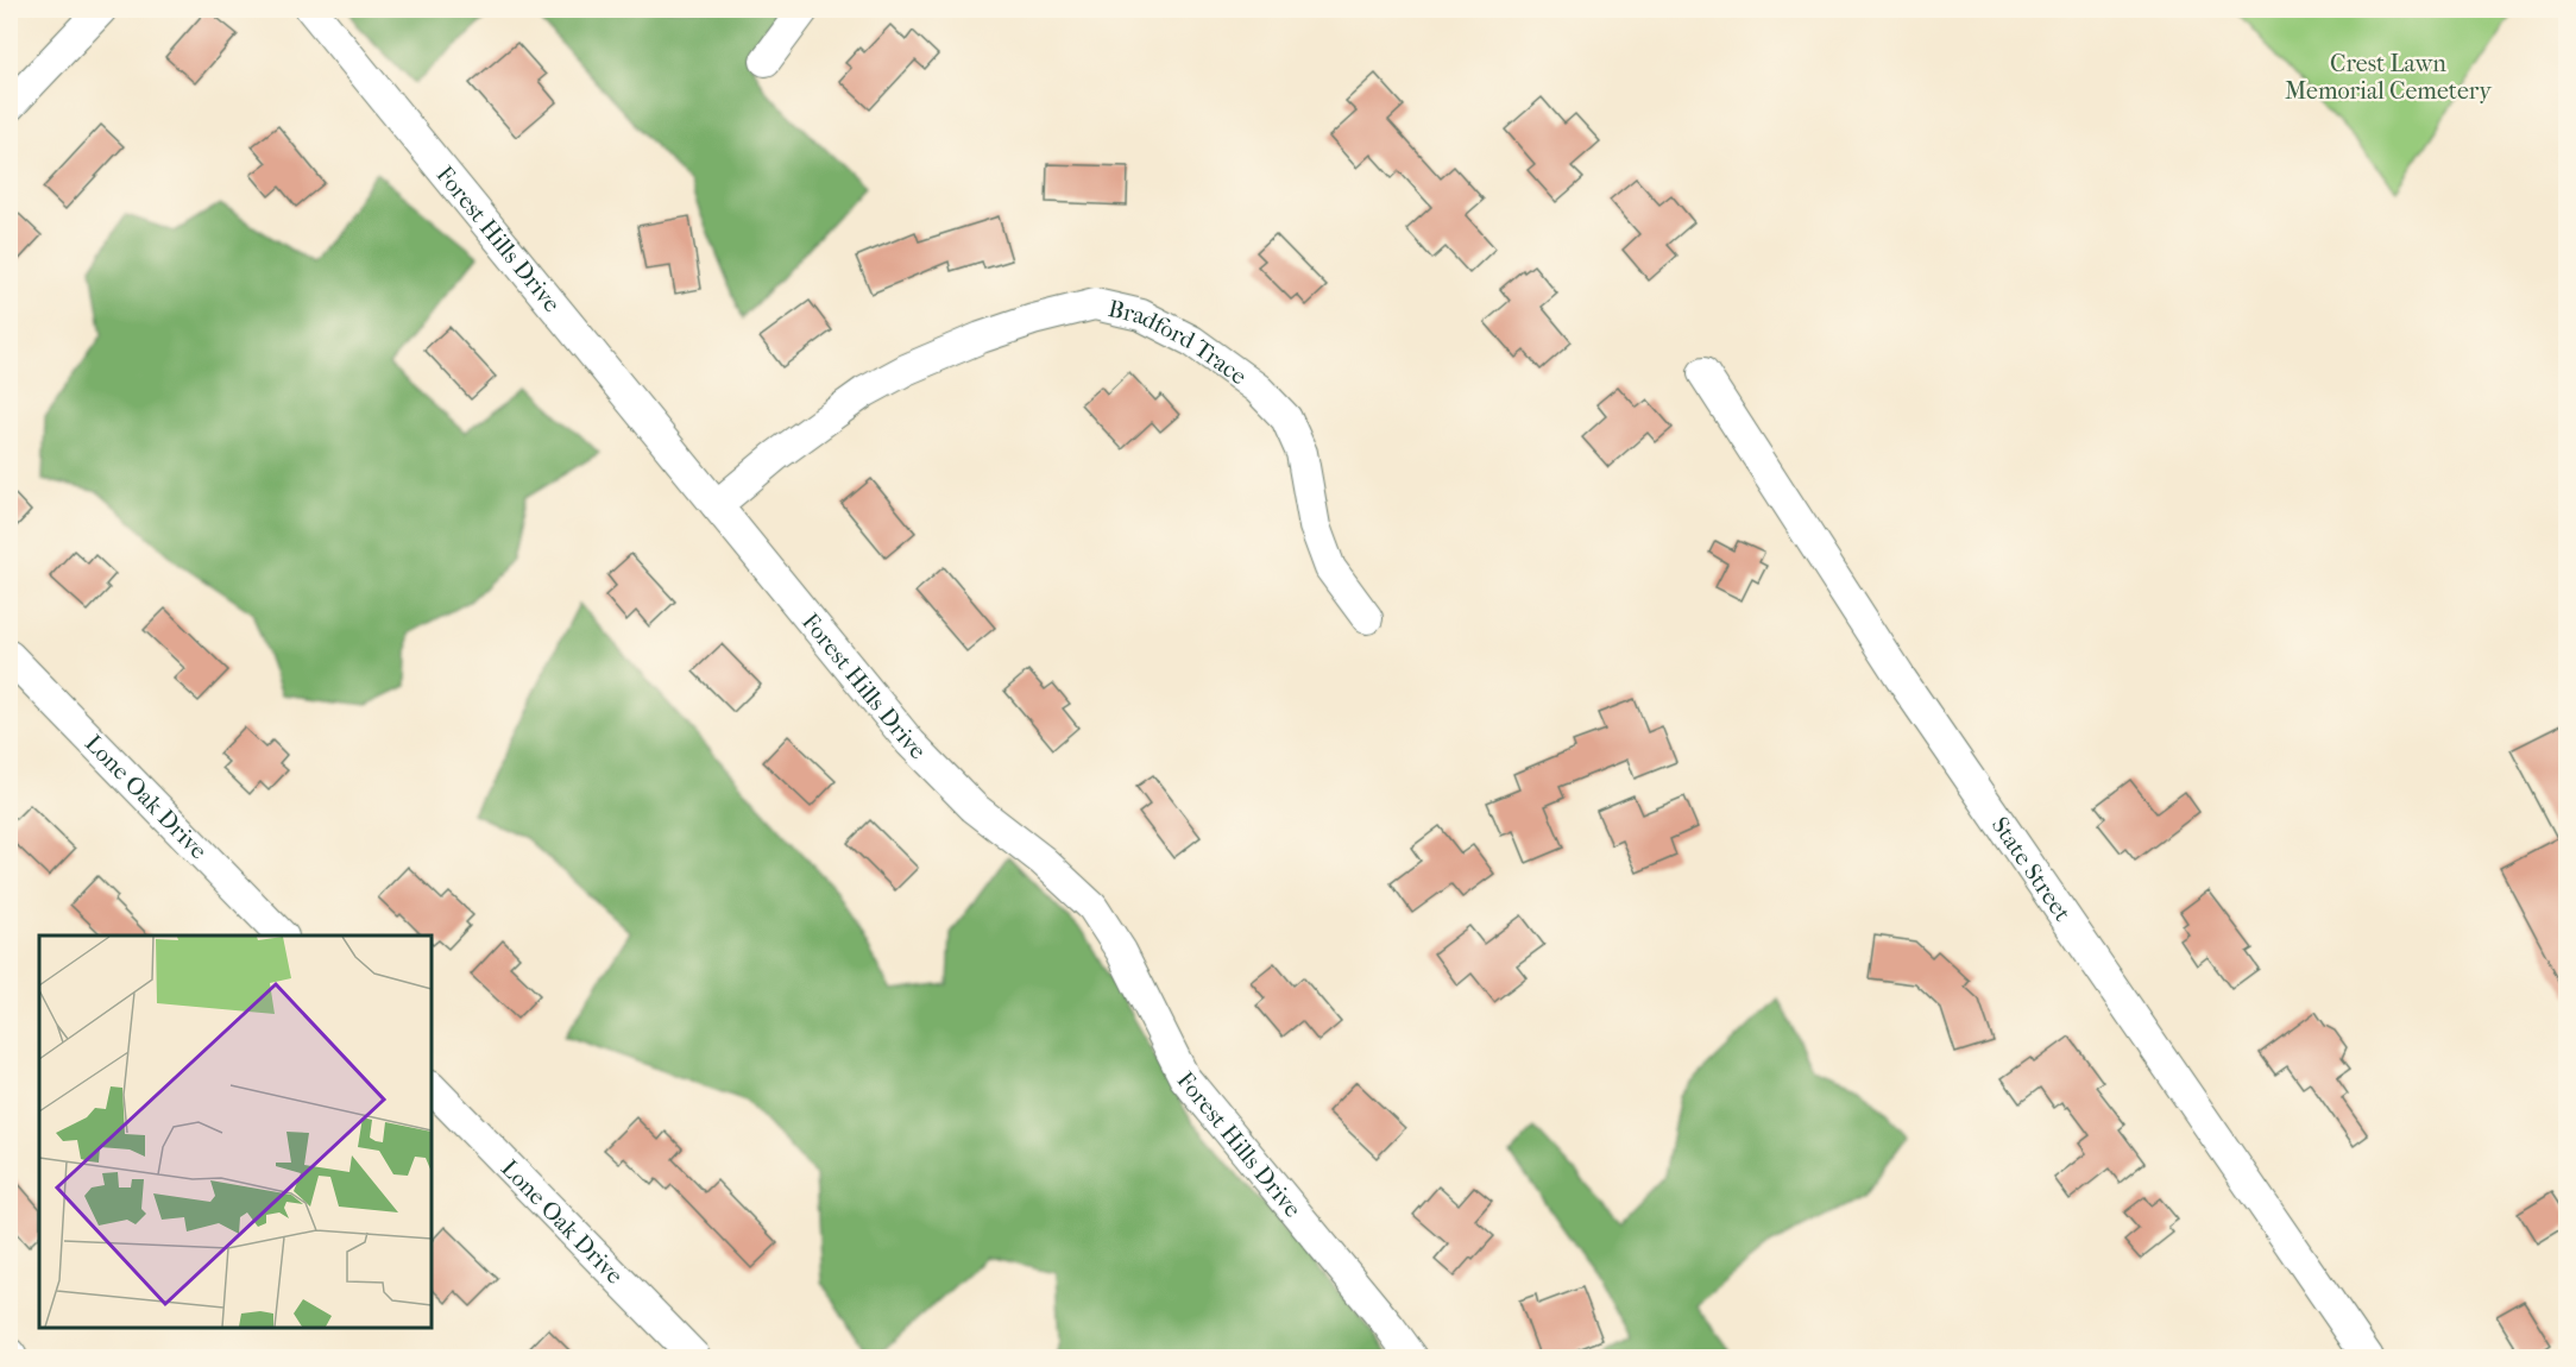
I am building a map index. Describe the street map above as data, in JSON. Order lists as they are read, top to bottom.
{
  "streets": {
    "street": [
      "Forest Hills Drive",
      "Bradford Trace",
      "Lone Oak Drive",
      "State Street"
    ]
  },
  "crossings": [
    ["Forest Hills Drive", "Bradford Trace"]
  ],
  "parks": ["Crest Lawn Memorial Cemetery"]
}
